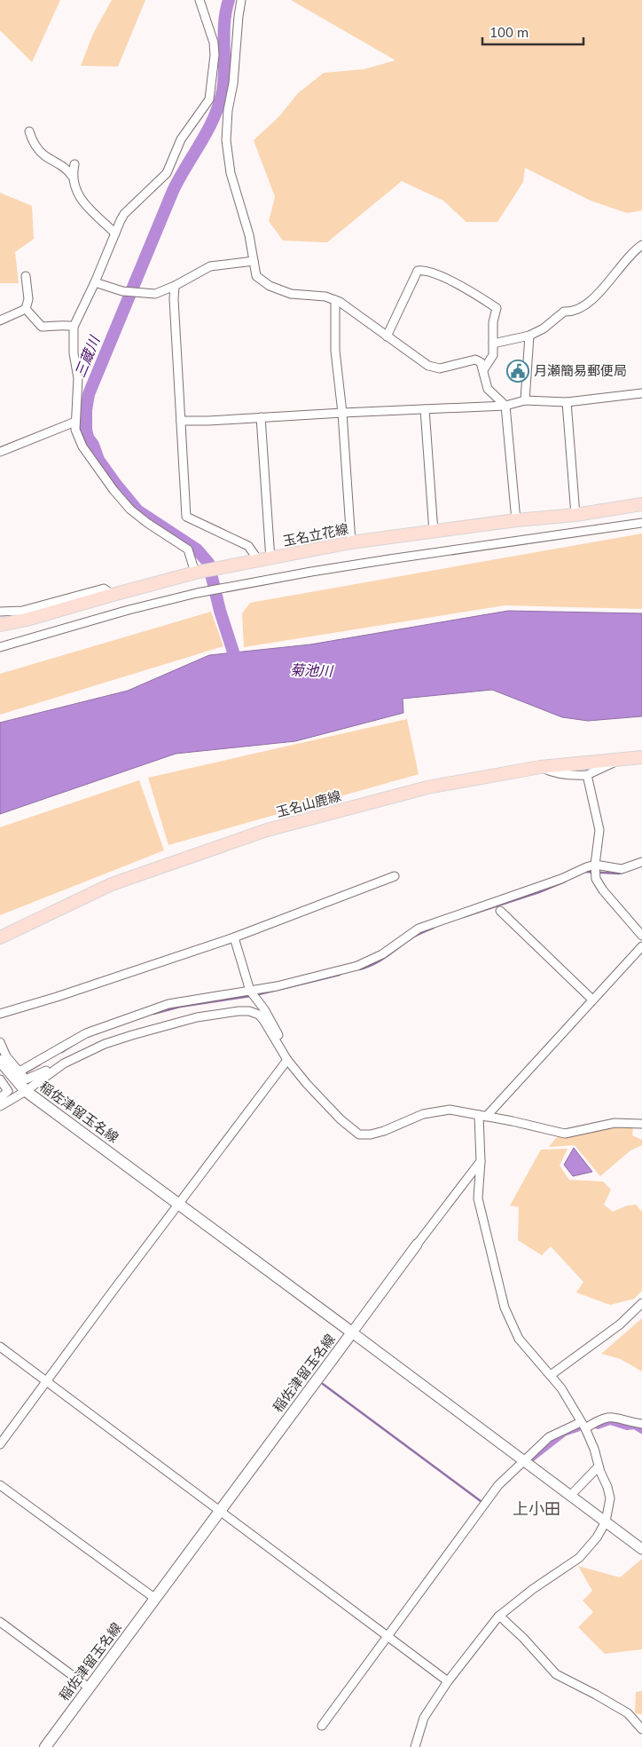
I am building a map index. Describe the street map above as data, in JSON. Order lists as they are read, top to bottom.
{
  "streets": {
    "main road": ["玉名立花線", "玉名山鹿線", "稲佐津留玉名線"]
  },
  "districts": ["上小田"],
  "water": ["三蔵川", "菊池川"],
  "places": {
    "public building": ["月瀬簡易郵便局"]
  },
  "scale_bar": "100 m"
}
